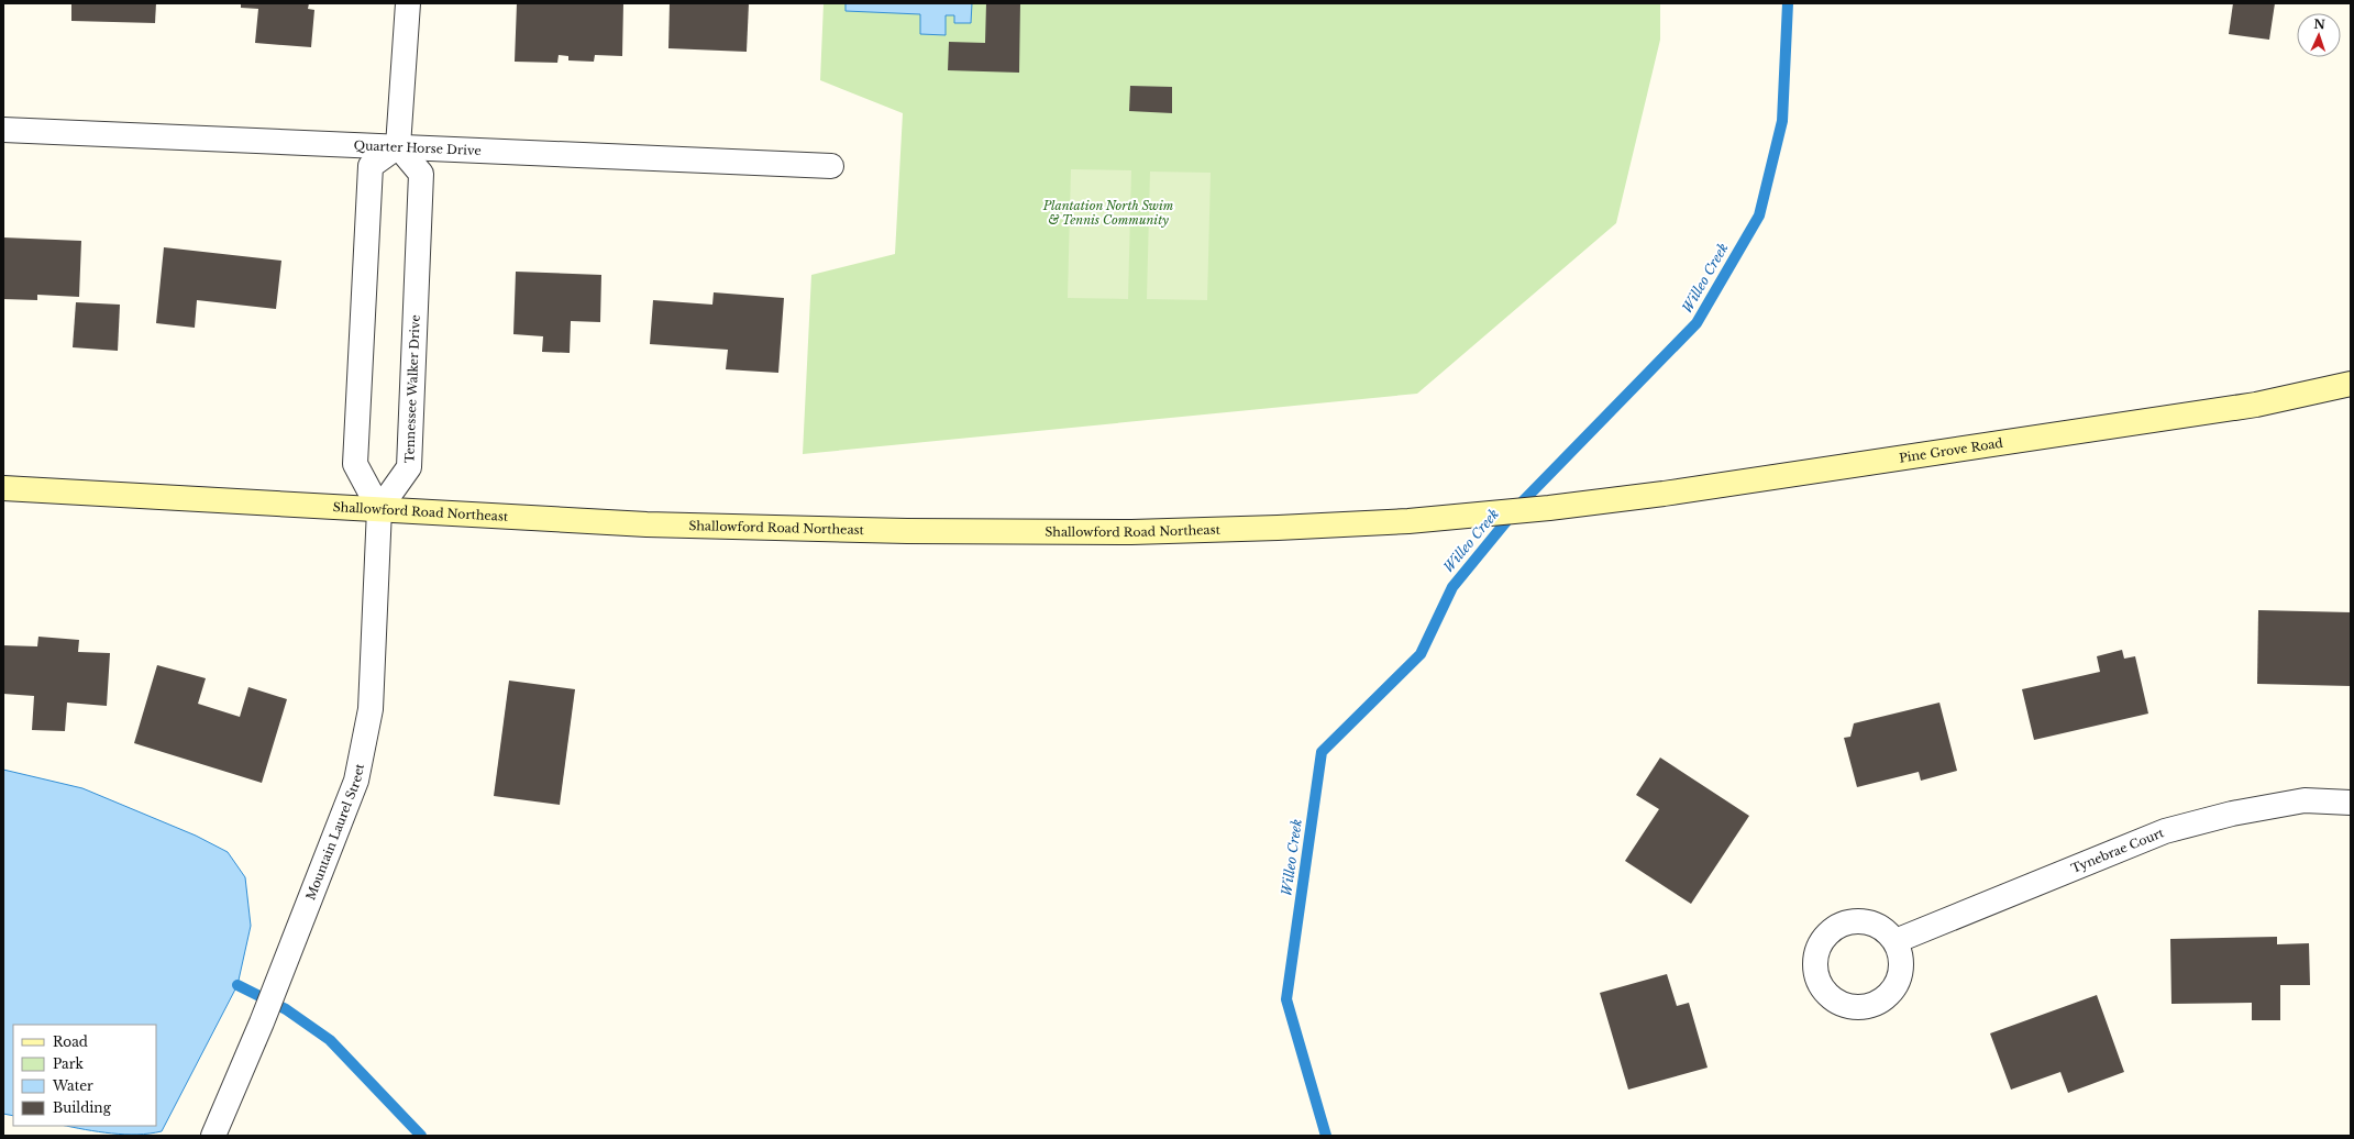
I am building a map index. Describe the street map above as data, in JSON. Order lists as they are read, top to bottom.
{
  "streets": {
    "main road": ["Pine Grove Road", "Shallowford Road Northeast"],
    "street": [
      "Quarter Horse Drive",
      "Tennessee Walker Drive",
      "Mountain Laurel Street",
      "Tynebrae Court"
    ]
  },
  "crossings": [
    ["Quarter Horse Drive", "Tennessee Walker Drive"],
    ["Tennessee Walker Drive", "Shallowford Road Northeast"],
    ["Tennessee Walker Drive", "Mountain Laurel Street"],
    ["Pine Grove Road", "Shallowford Road Northeast"],
    ["Shallowford Road Northeast", "Mountain Laurel Street"]
  ],
  "water": ["Willeo Creek"],
  "parks": ["Plantation North Swim & Tennis Community"],
  "legend": [
    "Road",
    "Park",
    "Water",
    "Building"
  ],
  "north": "top"
}
